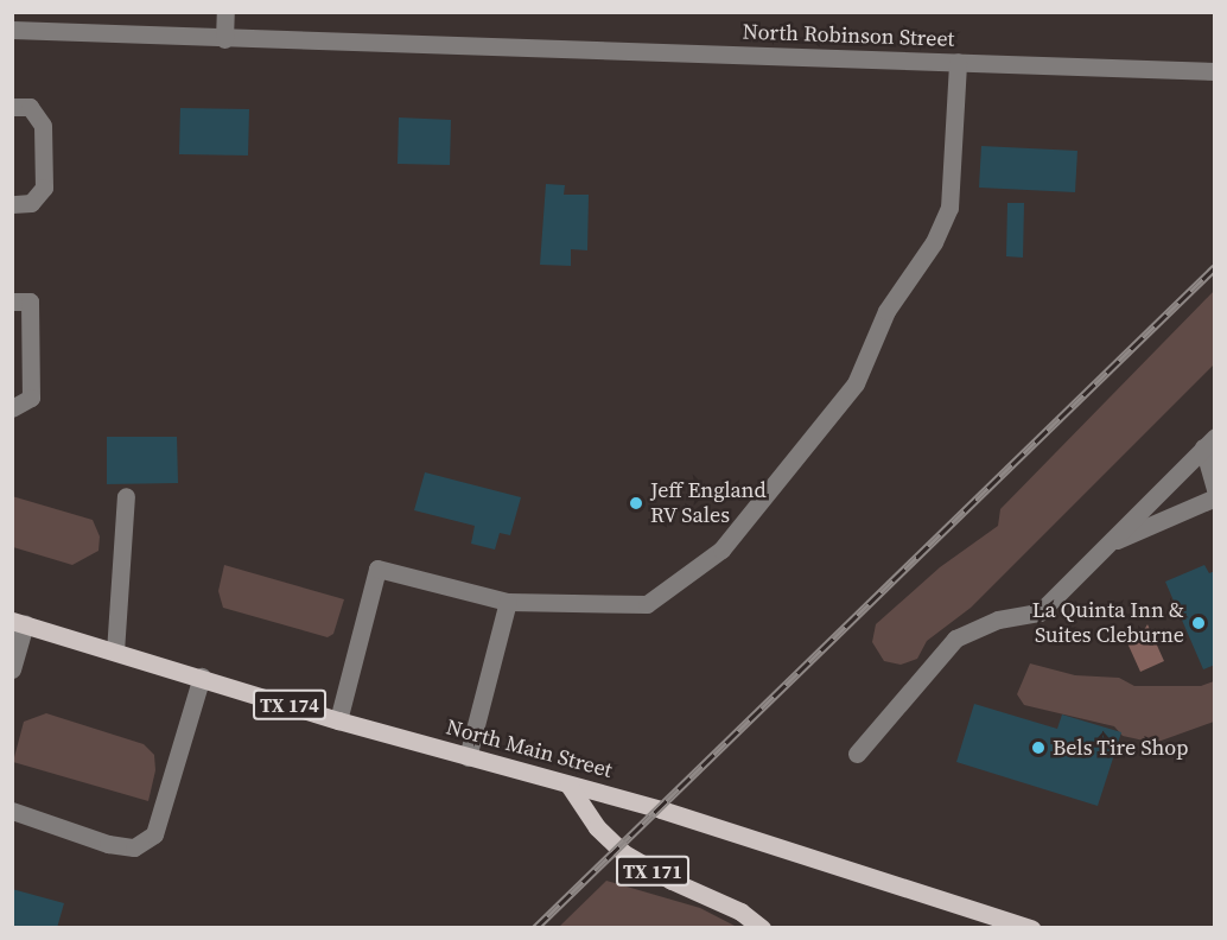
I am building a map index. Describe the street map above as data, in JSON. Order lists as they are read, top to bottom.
{
  "streets": {
    "main road": ["TX 174", "North Main Street", "TX 171"],
    "street": ["North Robinson Street"]
  },
  "crossings": [
    ["North Main Street", "TX 171"]
  ],
  "places": ["Jeff England RV Sales", "La Quinta Inn & Suites Cleburne", "Bels Tire Shop"]
}
